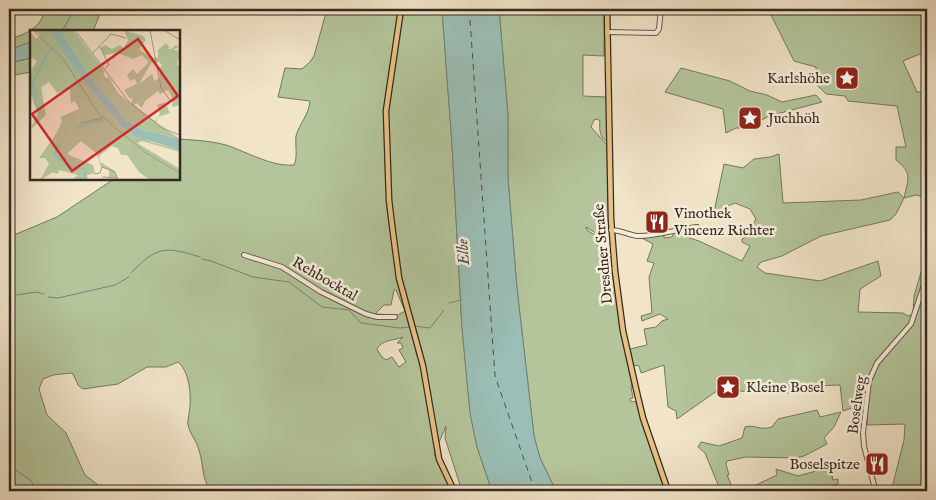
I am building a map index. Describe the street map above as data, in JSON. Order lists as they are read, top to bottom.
{
  "streets": {
    "main road": ["Dresdner Straße"],
    "street": ["Rehbocktal", "Boselweg"]
  },
  "water": ["Elbe"],
  "places": {
    "place": ["Karlshöhe", "Juchhöh", "Kleine Bosel"],
    "restaurant": ["Vinothek Vincenz Richter", "Boselspitze"]
  }
}
